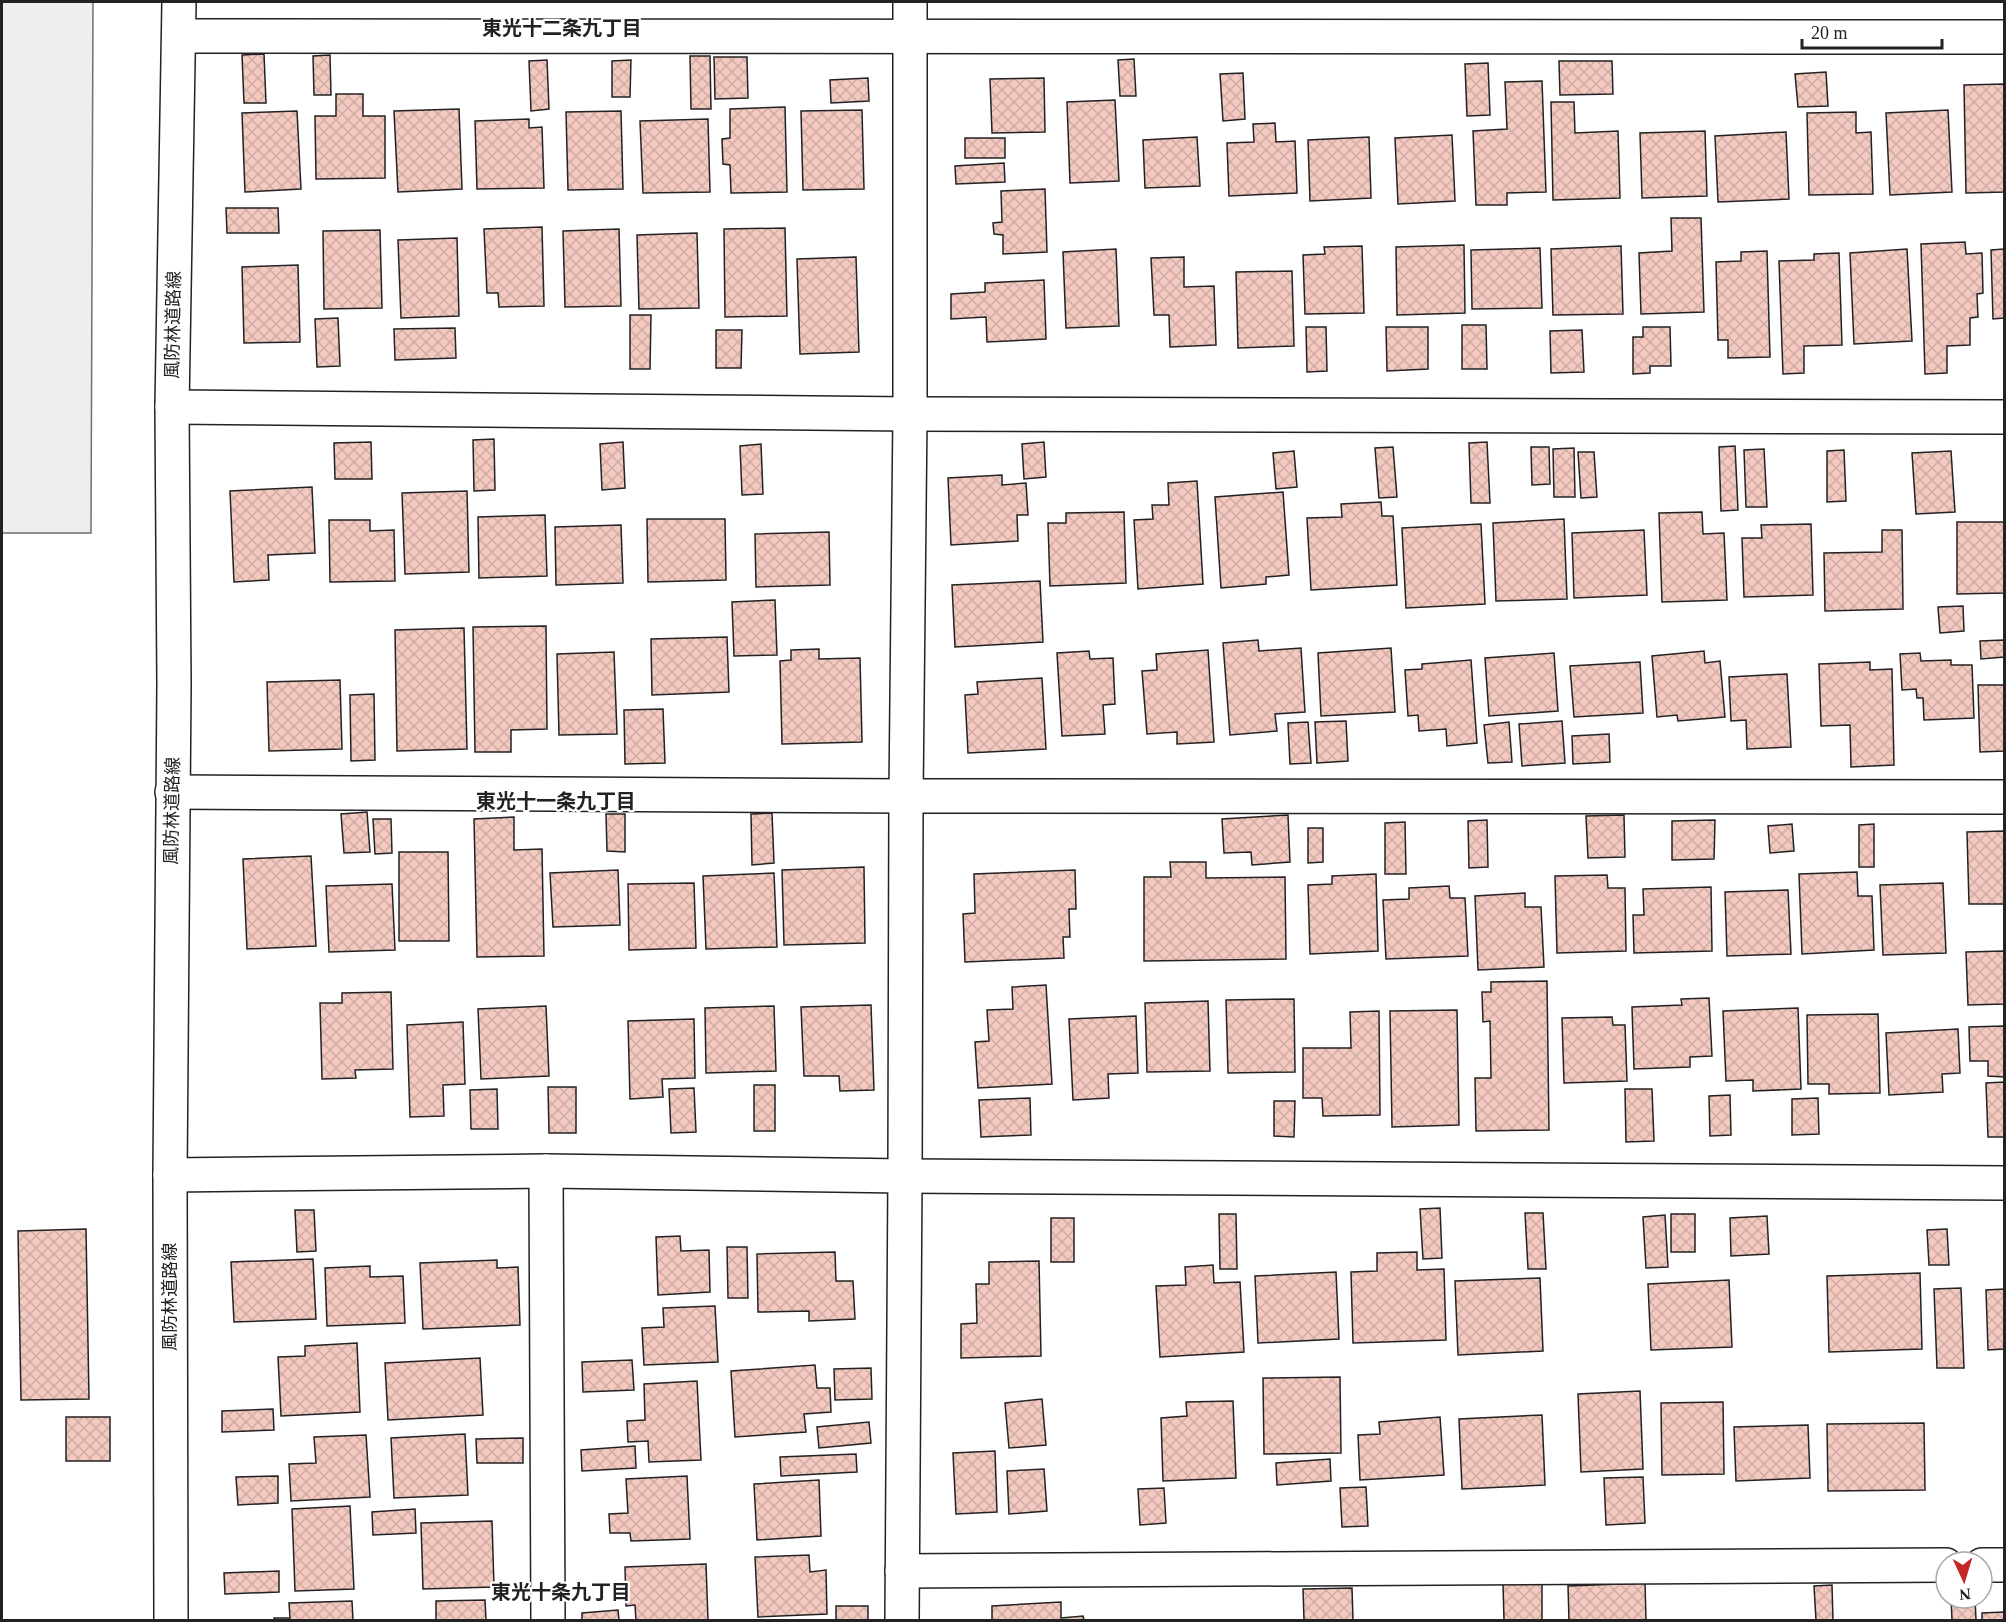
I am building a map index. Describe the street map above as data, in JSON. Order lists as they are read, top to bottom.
{
  "streets": {
    "street": ["風防林道路線"]
  },
  "districts": ["東光十二条九丁目", "東光十一条九丁目", "東光十条九丁目"],
  "scale_bar": "20 m",
  "north": "bottom"
}
